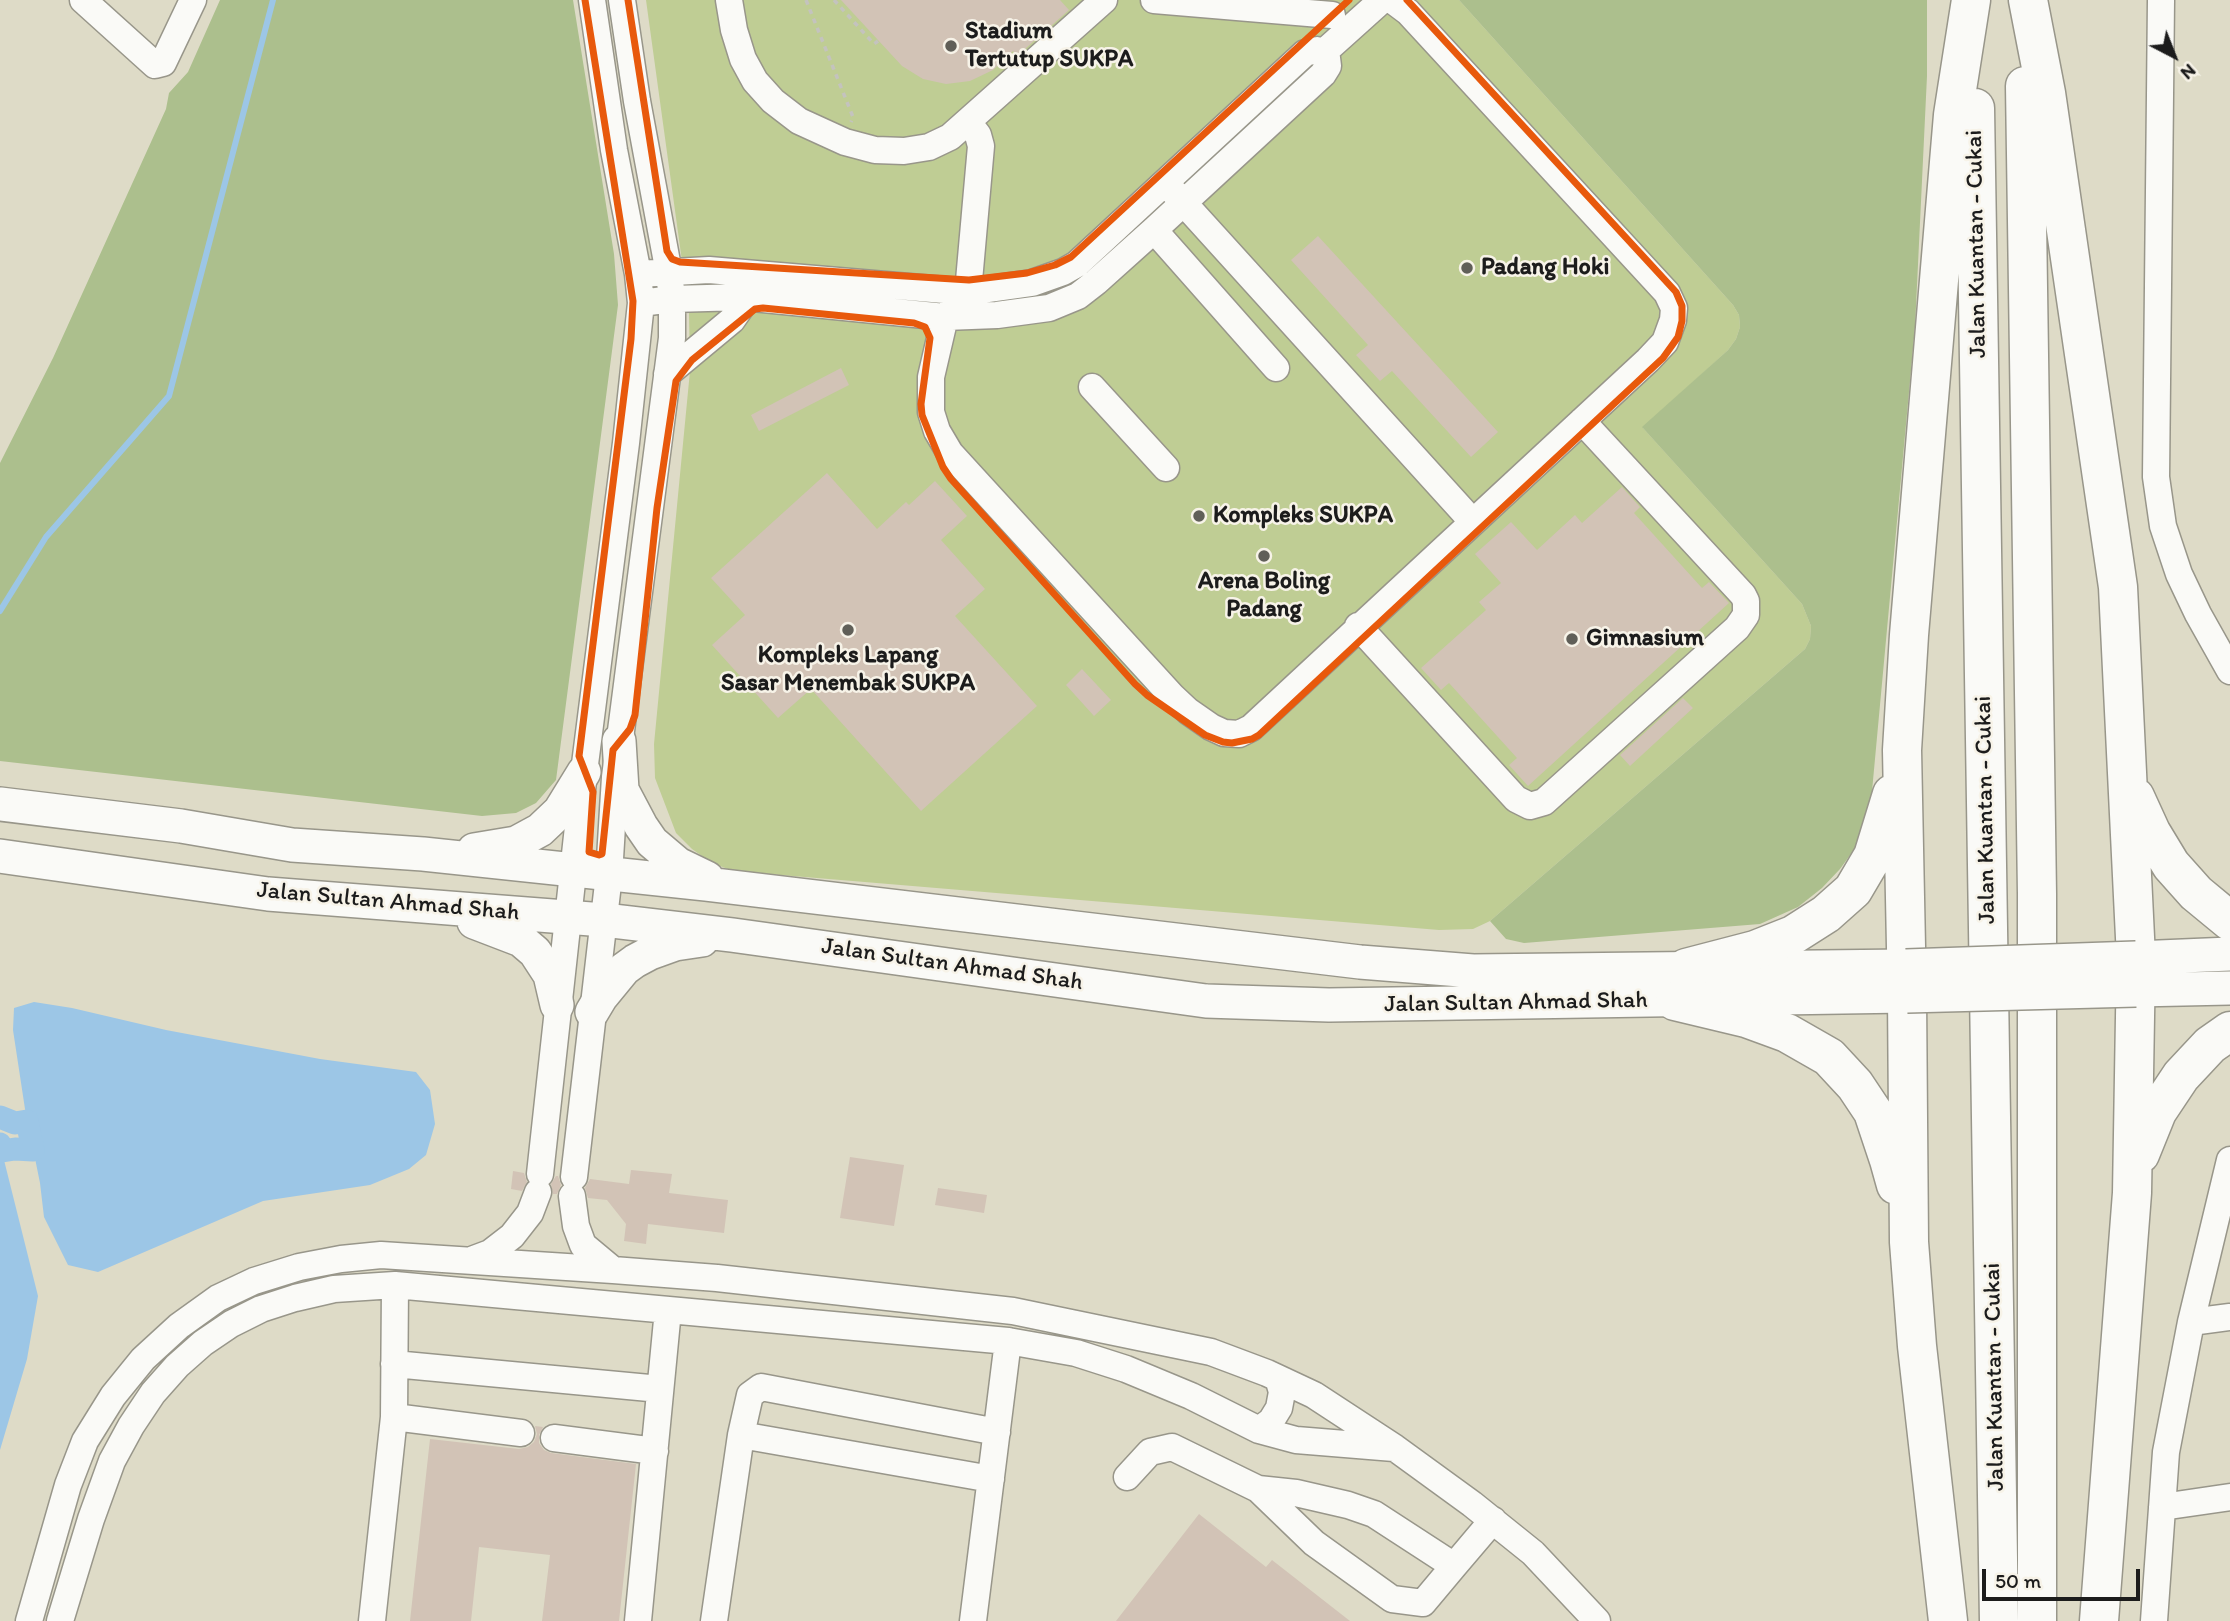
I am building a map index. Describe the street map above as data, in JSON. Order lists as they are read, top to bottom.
{
  "streets": {
    "highway": ["Jalan Kuantan - Cukai"],
    "main road": ["Jalan Sultan Ahmad Shah"]
  },
  "places": [
    "Stadium Tertutup SUKPA",
    "Padang Hoki",
    "Kompleks SUKPA",
    "Arena Boling Padang",
    "Kompleks Lapang Sasar Menembak SUKPA",
    "Gimnasium"
  ],
  "scale_bar": "50 m",
  "north": "bottom right"
}
